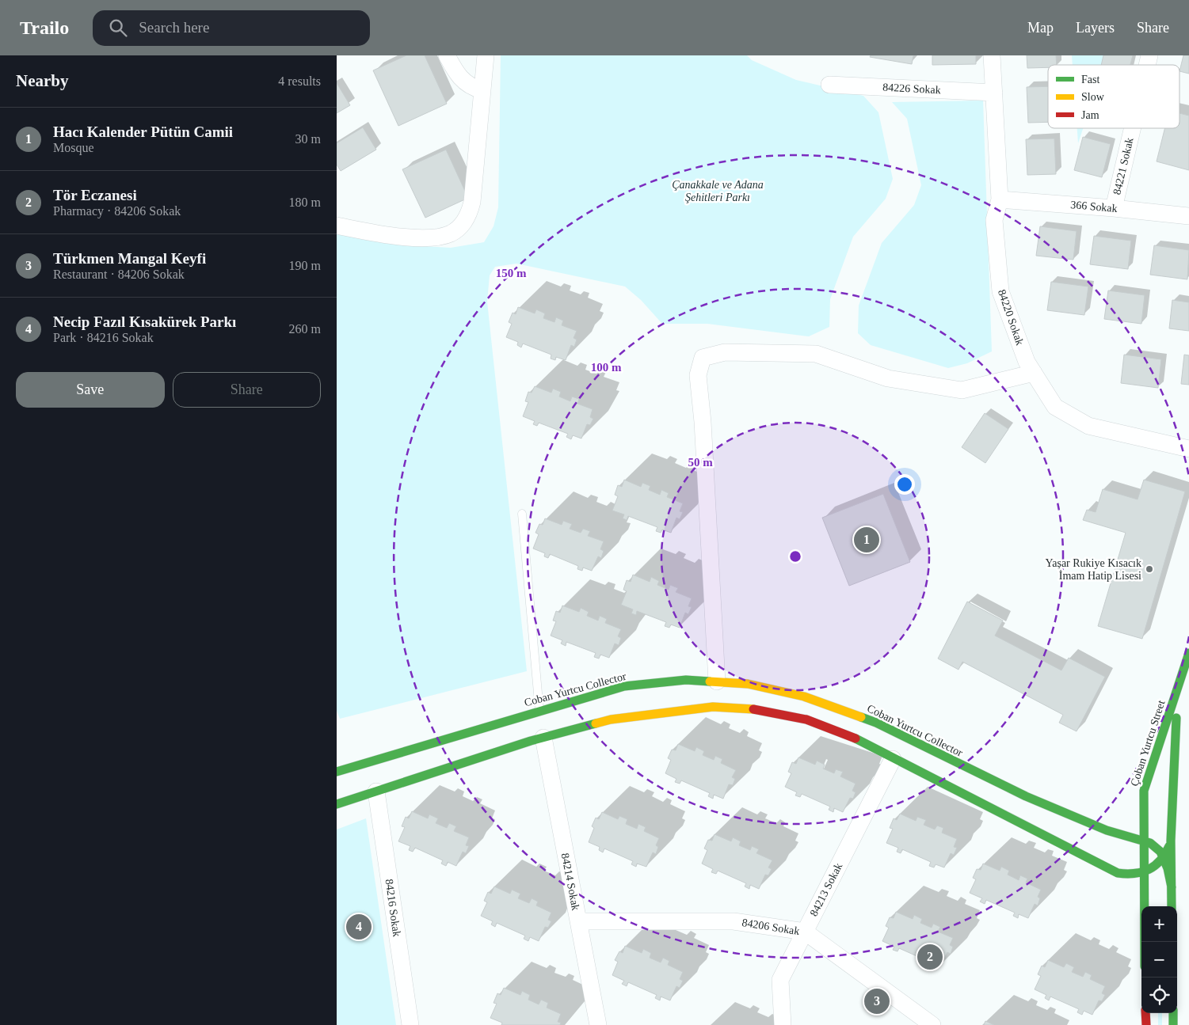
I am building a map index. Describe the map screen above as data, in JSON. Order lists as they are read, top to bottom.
{
  "streets": {
    "main road": ["Coban Yurtcu Collector", "Çoban Yurtcu Street"],
    "street": [
      "84226 Sokak",
      "84221 Sokak",
      "366 Sokak",
      "84220 Sokak",
      "84214 Sokak",
      "84213 Sokak",
      "84216 Sokak",
      "84206 Sokak"
    ]
  },
  "crossings": [
    ["84226 Sokak", "84220 Sokak"],
    ["84221 Sokak", "366 Sokak"],
    ["366 Sokak", "84220 Sokak"],
    ["Coban Yurtcu Collector", "Çoban Yurtcu Street"],
    ["84214 Sokak", "84206 Sokak"],
    ["84213 Sokak", "84206 Sokak"]
  ],
  "parks": ["Çanakkale ve Adana Şehitleri Parkı"],
  "places": ["Yaşar Rukiye Kısacık İmam Hatip Lisesi"],
  "legend": ["Fast", "Slow", "Jam"],
  "page": {
    "header": "Trailo",
    "search": "Search here",
    "nav": ["Map", "Layers", "Share"],
    "heading": ["Nearby", "4 results"],
    "list": [
      {
        "mark": "1",
        "name": "Hacı Kalender Pütün Camii",
        "note": "Mosque",
        "value": "30 m"
      },
      {
        "mark": "2",
        "name": "Tör Eczanesi",
        "note": "Pharmacy · 84206 Sokak",
        "value": "180 m"
      },
      {
        "mark": "3",
        "name": "Türkmen Mangal Keyfi",
        "note": "Restaurant · 84206 Sokak",
        "value": "190 m"
      },
      {
        "mark": "4",
        "name": "Necip Fazıl Kısakürek Parkı",
        "note": "Park · 84216 Sokak",
        "value": "260 m"
      }
    ],
    "buttons": ["Save", "Share"],
    "pins": [
      "1",
      "4",
      "2",
      "3"
    ],
    "map_buttons": ["+", "−"]
  },
  "rings": ["150 m", "100 m", "50 m"]
}
